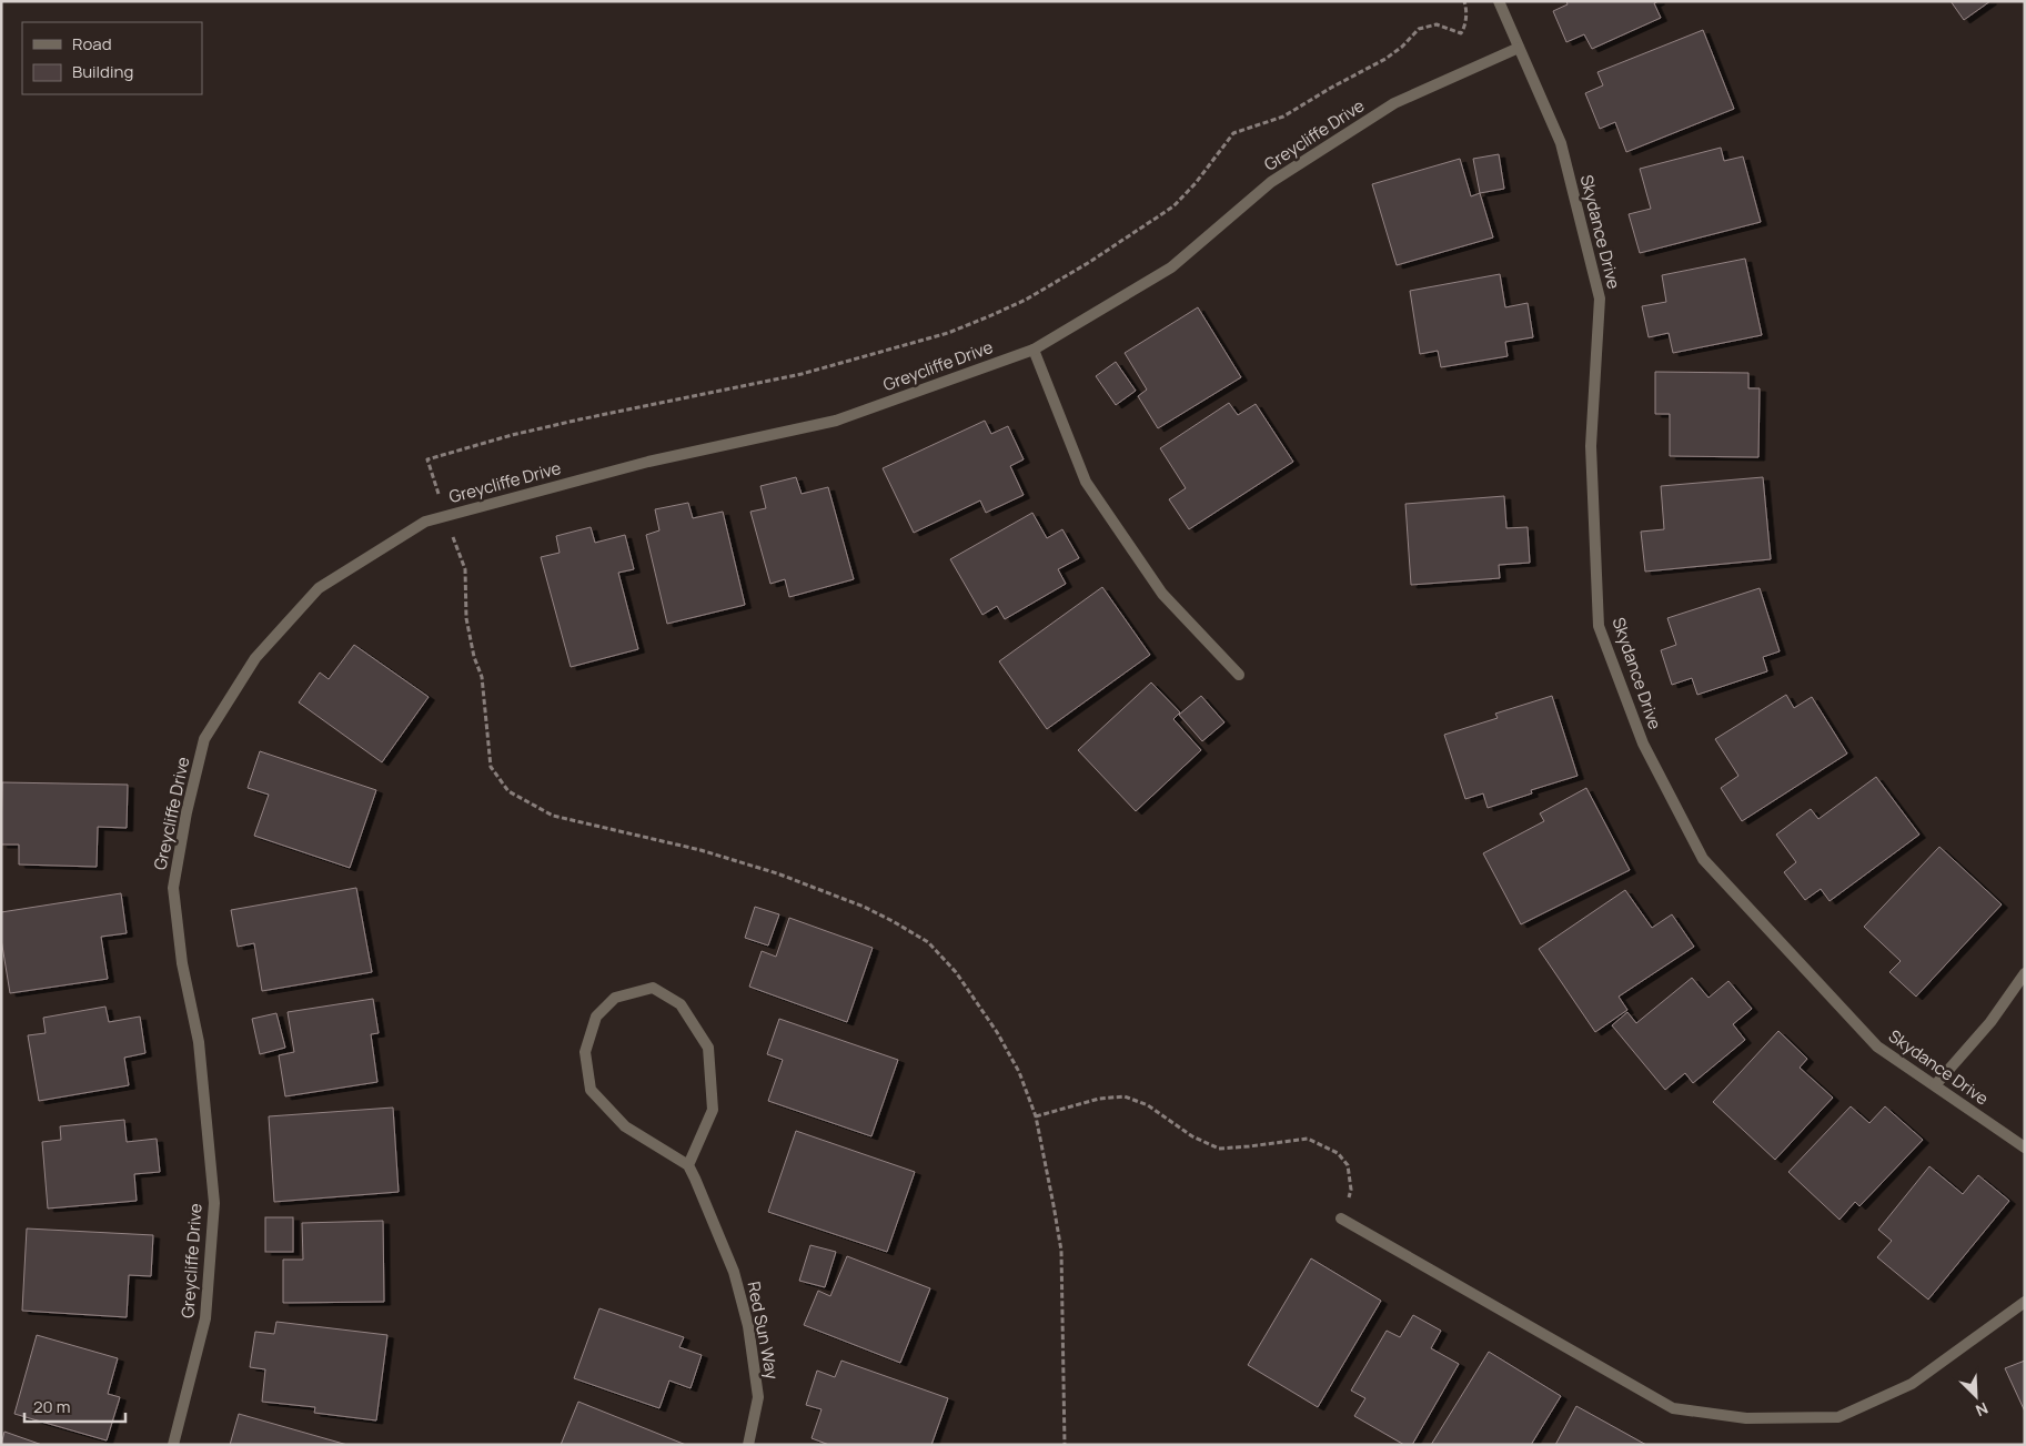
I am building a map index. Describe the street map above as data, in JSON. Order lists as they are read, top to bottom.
{
  "streets": {
    "street": ["Greycliffe Drive", "Skydance Drive", "Red Sun Way"]
  },
  "crossings": [
    ["Greycliffe Drive", "Skydance Drive"]
  ],
  "legend": ["Road", "Building"],
  "scale_bar": "20 m",
  "north": "bottom right"
}
